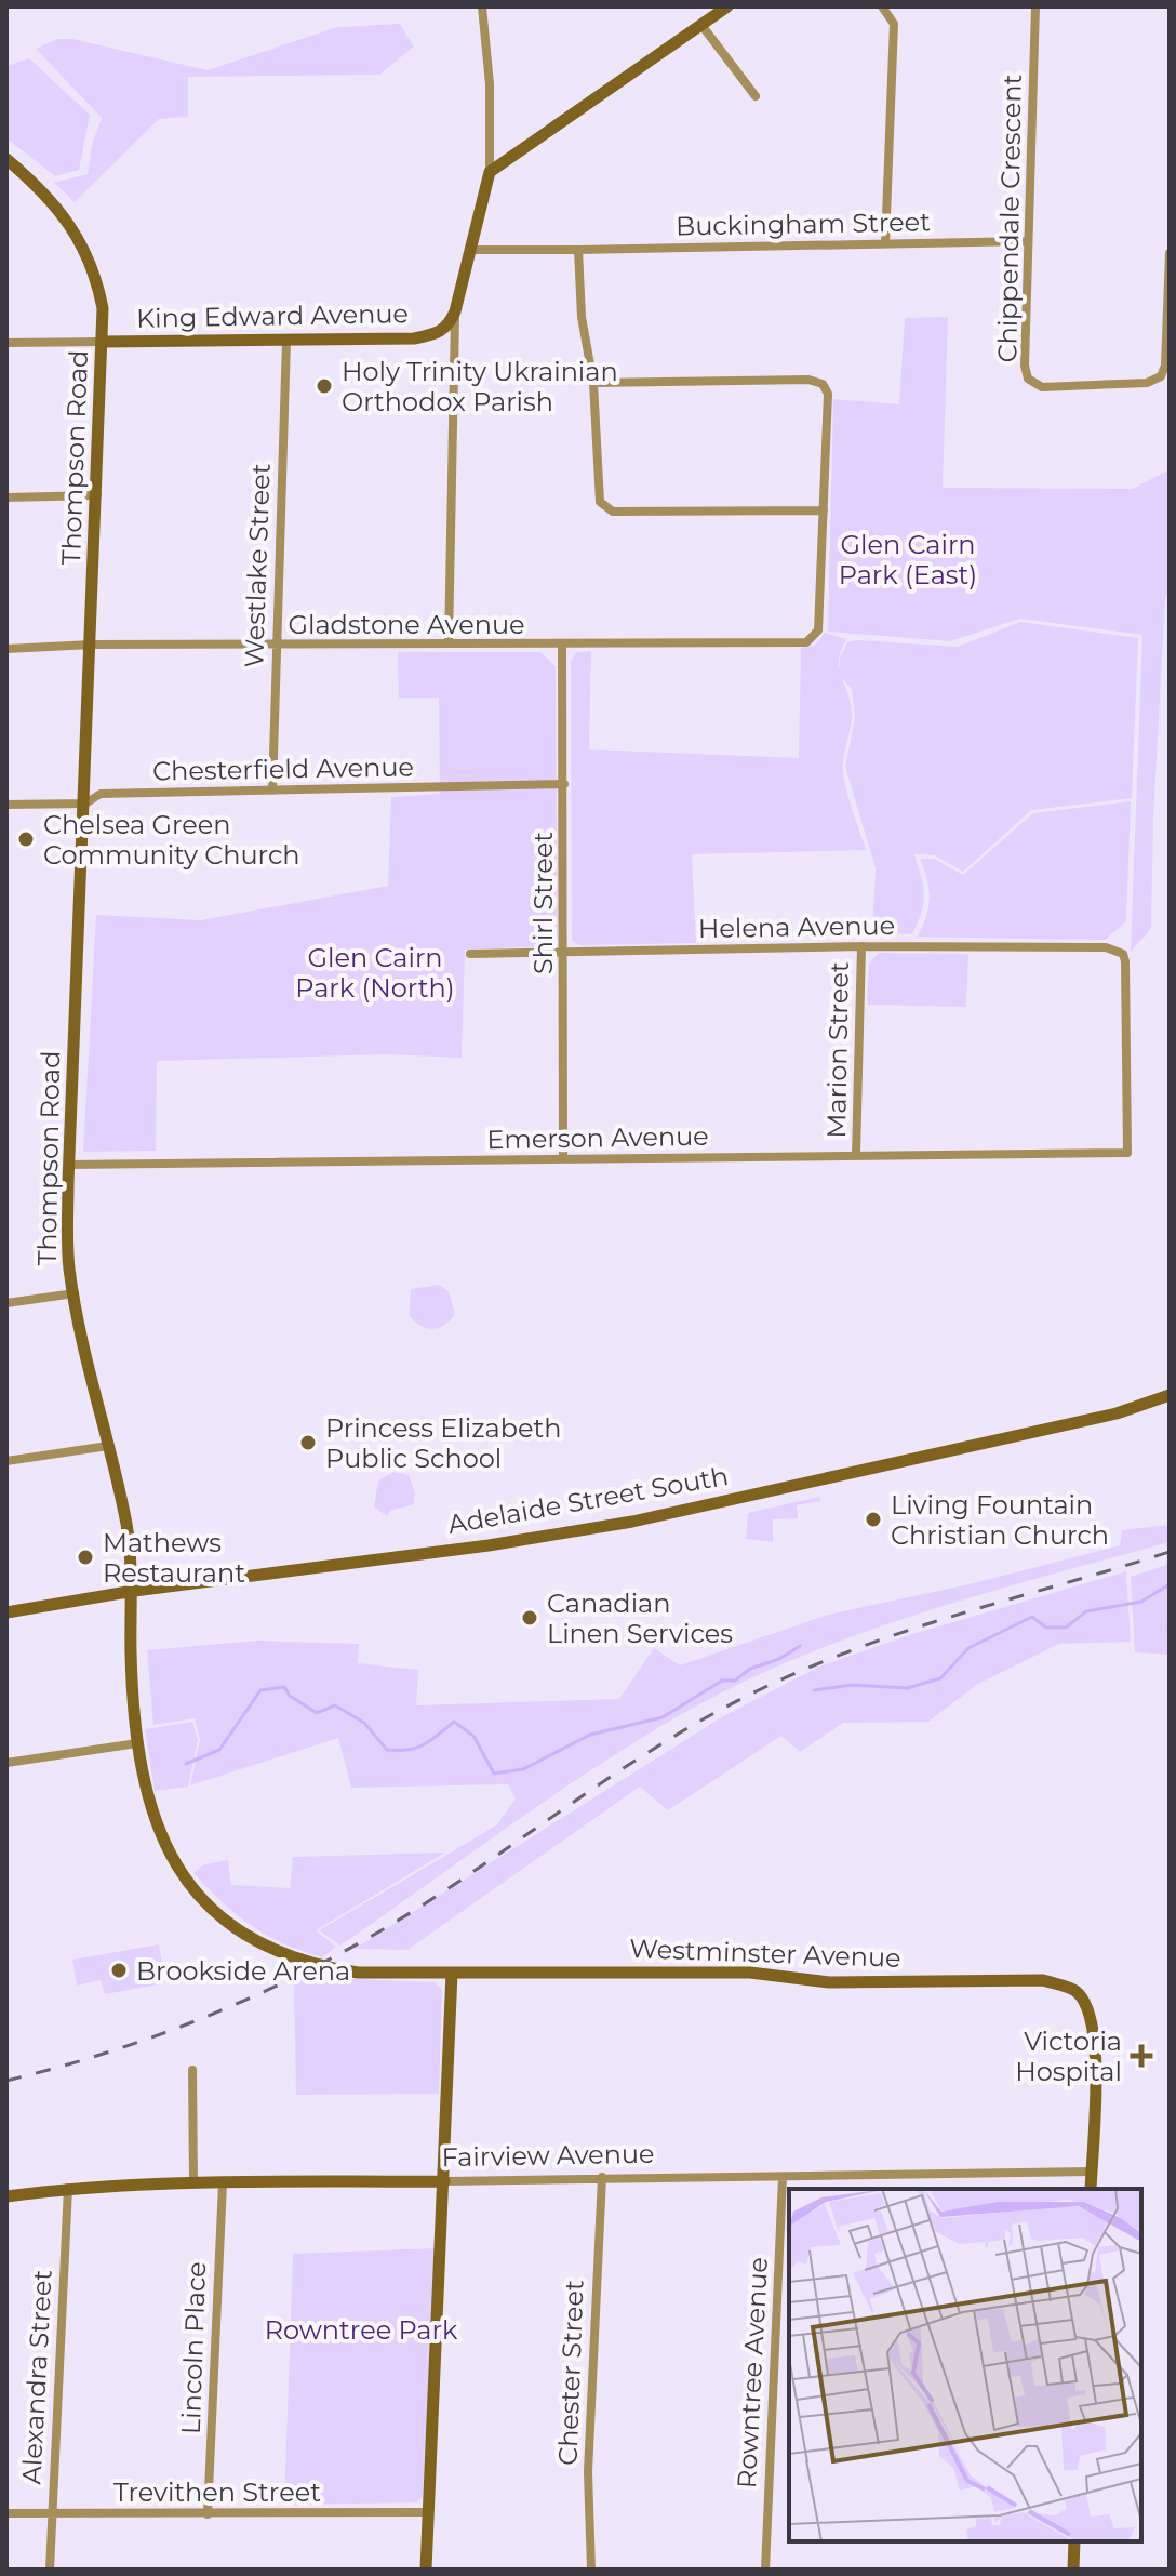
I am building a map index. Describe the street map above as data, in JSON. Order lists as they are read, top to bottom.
{
  "streets": {
    "street": [
      "Chippendale Crescent",
      "Buckingham Street",
      "King Edward Avenue",
      "Thompson Road",
      "Westlake Street",
      "Gladstone Avenue",
      "Chesterfield Avenue",
      "Shirl Street",
      "Helena Avenue",
      "Marion Street",
      "Emerson Avenue",
      "Adelaide Street South",
      "Westminster Avenue",
      "Fairview Avenue",
      "Lincoln Place",
      "Chester Street",
      "Rowntree Avenue",
      "Alexandra Street",
      "Trevithen Street"
    ]
  },
  "crossings": [
    ["Chippendale Crescent", "Buckingham Street"],
    ["King Edward Avenue", "Thompson Road"],
    ["King Edward Avenue", "Westlake Street"],
    ["Thompson Road", "Gladstone Avenue"],
    ["Thompson Road", "Chesterfield Avenue"],
    ["Thompson Road", "Emerson Avenue"],
    ["Thompson Road", "Adelaide Street South"],
    ["Thompson Road", "Westminster Avenue"],
    ["Westlake Street", "Gladstone Avenue"],
    ["Westlake Street", "Chesterfield Avenue"],
    ["Gladstone Avenue", "Shirl Street"],
    ["Chesterfield Avenue", "Shirl Street"],
    ["Shirl Street", "Helena Avenue"],
    ["Shirl Street", "Emerson Avenue"],
    ["Helena Avenue", "Marion Street"],
    ["Helena Avenue", "Emerson Avenue"],
    ["Marion Street", "Emerson Avenue"],
    ["Westminster Avenue", "Fairview Avenue"],
    ["Fairview Avenue", "Lincoln Place"],
    ["Fairview Avenue", "Chester Street"],
    ["Fairview Avenue", "Rowntree Avenue"],
    ["Fairview Avenue", "Alexandra Street"],
    ["Lincoln Place", "Trevithen Street"],
    ["Alexandra Street", "Trevithen Street"]
  ],
  "parks": ["Glen Cairn Park (East)", "Glen Cairn Park (North)", "Rowntree Park"],
  "places": {
    "other": [
      "Holy Trinity Ukrainian Orthodox Parish",
      "Chelsea Green Community Church",
      "Princess Elizabeth Public School",
      "Living Fountain Christian Church",
      "Mathews Restaurant",
      "Canadian Linen Services",
      "Brookside Arena"
    ],
    "health": ["Victoria Hospital"]
  }
}
